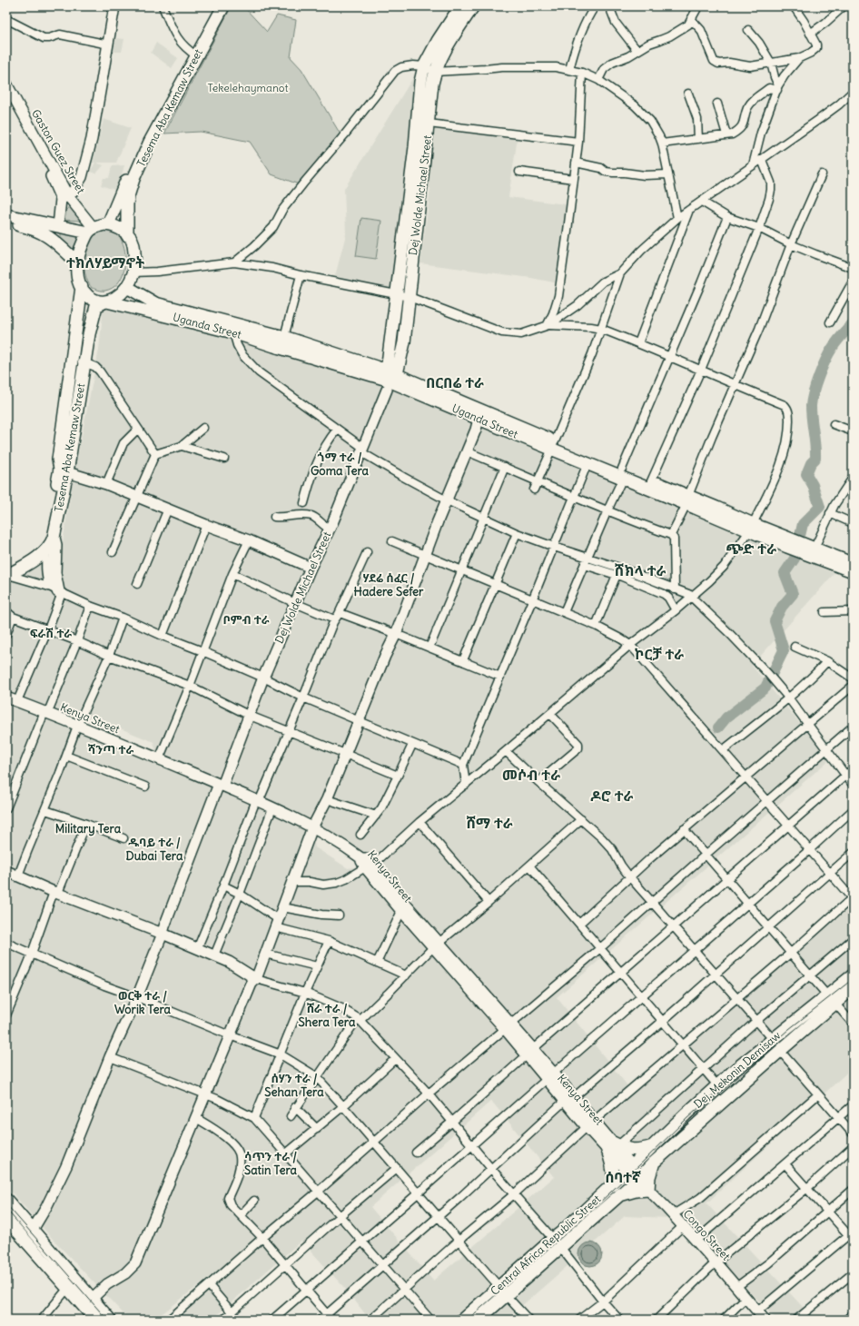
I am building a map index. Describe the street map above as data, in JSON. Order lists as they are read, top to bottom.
{
  "streets": {
    "main road": [
      "Tesema Aba Kemaw Street",
      "Dej Wolde Michael Street",
      "Uganda Street",
      "Dej. Mekonin Demisaw",
      "Central Africa Republic Street"
    ],
    "street": ["Gaston Guez Street", "Kenya Street", "Congo Street"]
  },
  "crossings": [
    ["Tesema Aba Kemaw Street", "Gaston Guez Street"],
    ["Tesema Aba Kemaw Street", "Uganda Street"],
    ["Gaston Guez Street", "Uganda Street"],
    ["Dej Wolde Michael Street", "Uganda Street"],
    ["Dej Wolde Michael Street", "Kenya Street"],
    ["Kenya Street", "Congo Street"],
    ["Dej. Mekonin Demisaw", "Congo Street"],
    ["Dej. Mekonin Demisaw", "Central Africa Republic Street"],
    ["Congo Street", "Central Africa Republic Street"]
  ],
  "districts": [
    "ተክለሃይማኖት",
    "በርበሬ ተራ",
    "ጎማ ተራ / Goma Tera",
    "ጭድ ተራ",
    "ሸክላ ተራ",
    "ሃደሬ ሰፈር / Hadere Sefer",
    "ቦምብ ተራ",
    "ፍራሽ ተራ",
    "ኮርቻ ተራ",
    "ሻንጣ ተራ",
    "መሶብ ተራ",
    "ዶሮ ተራ",
    "ሸማ ተራ",
    "Military Tera",
    "ዱባይ ተራ / Dubai Tera",
    "ወርቅ ተራ / Worik Tera",
    "ሸራ ተራ / Shera Tera",
    "ሰሃን ተራ / Sehan Tera",
    "ሳጥን ተራ / Satin Tera",
    "ሰባተኛ"
  ],
  "parks": ["Tekelehaymanot"]
}
